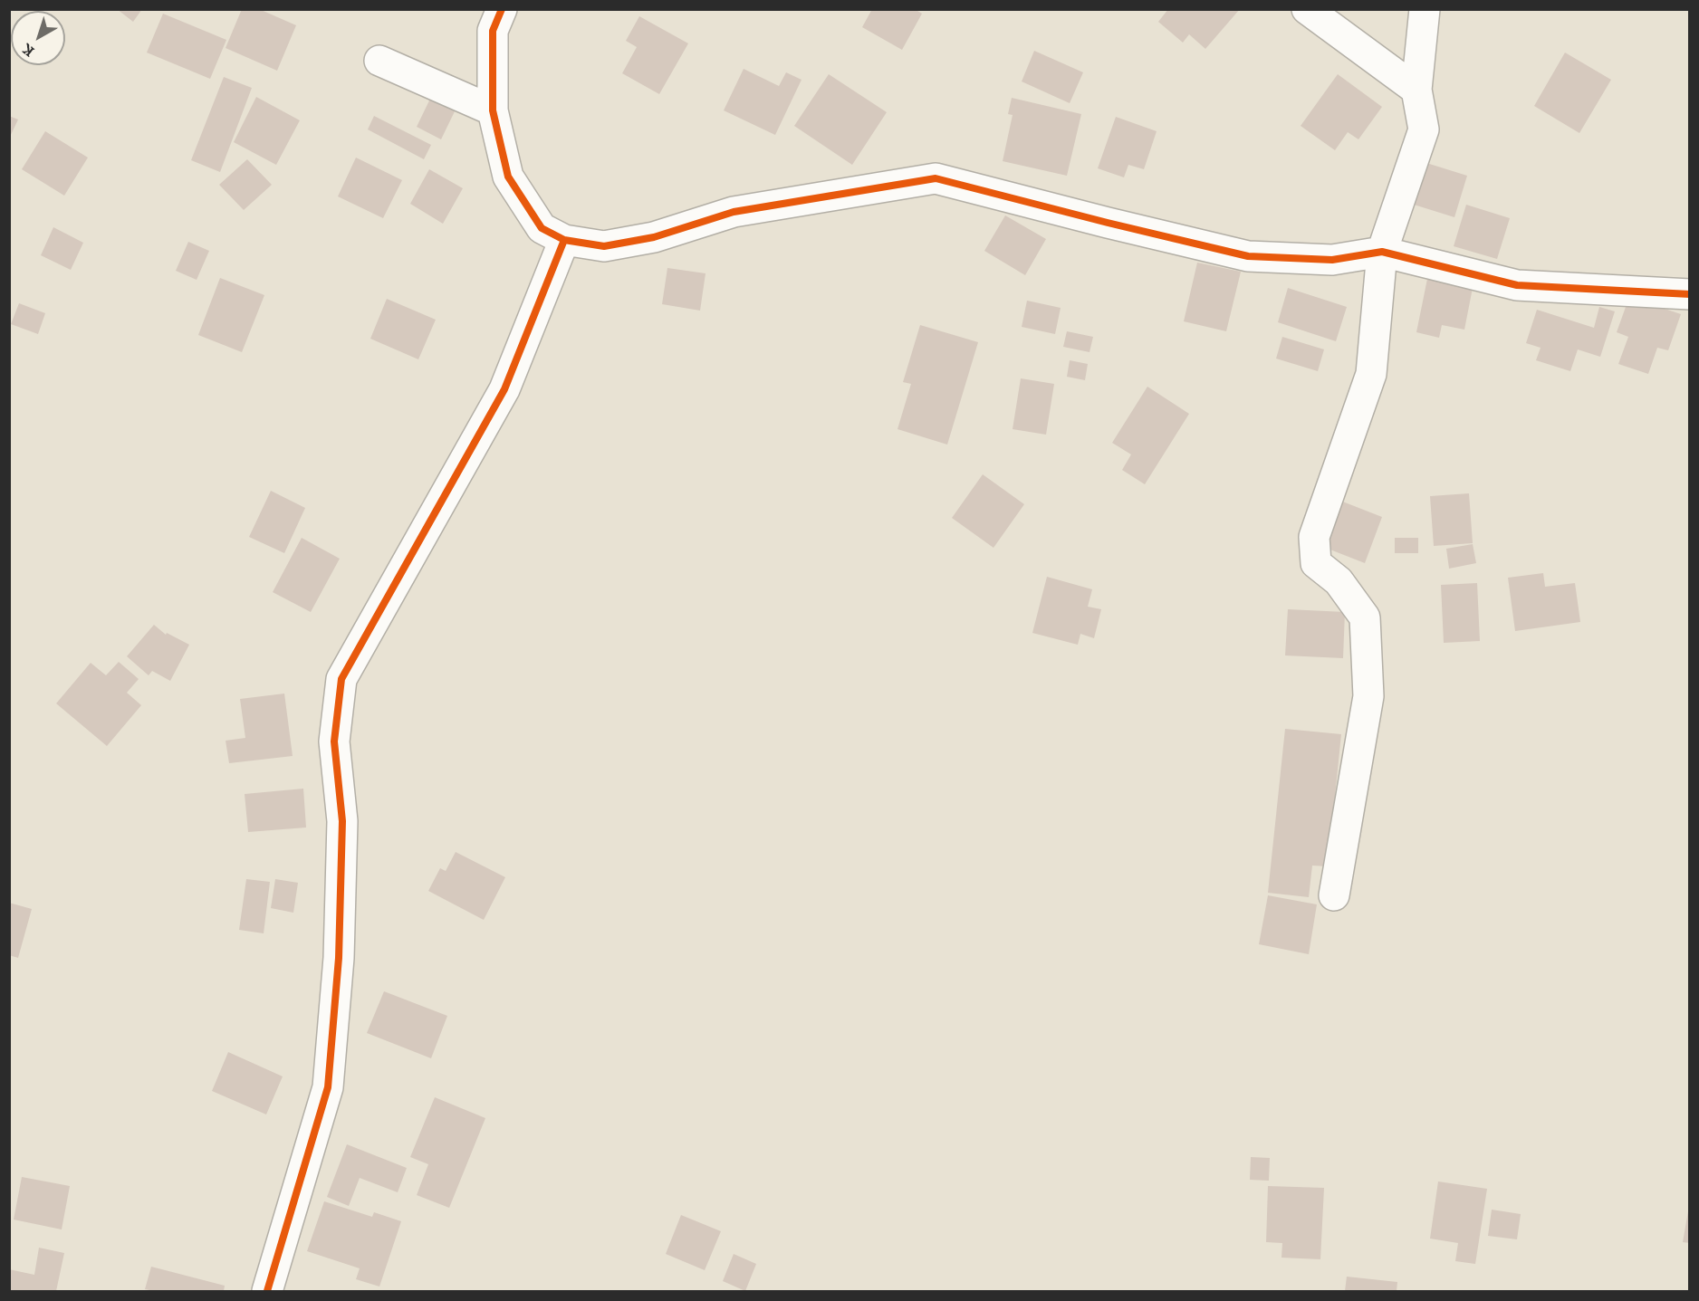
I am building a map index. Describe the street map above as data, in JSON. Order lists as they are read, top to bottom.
{
  "north": "bottom left"
}
